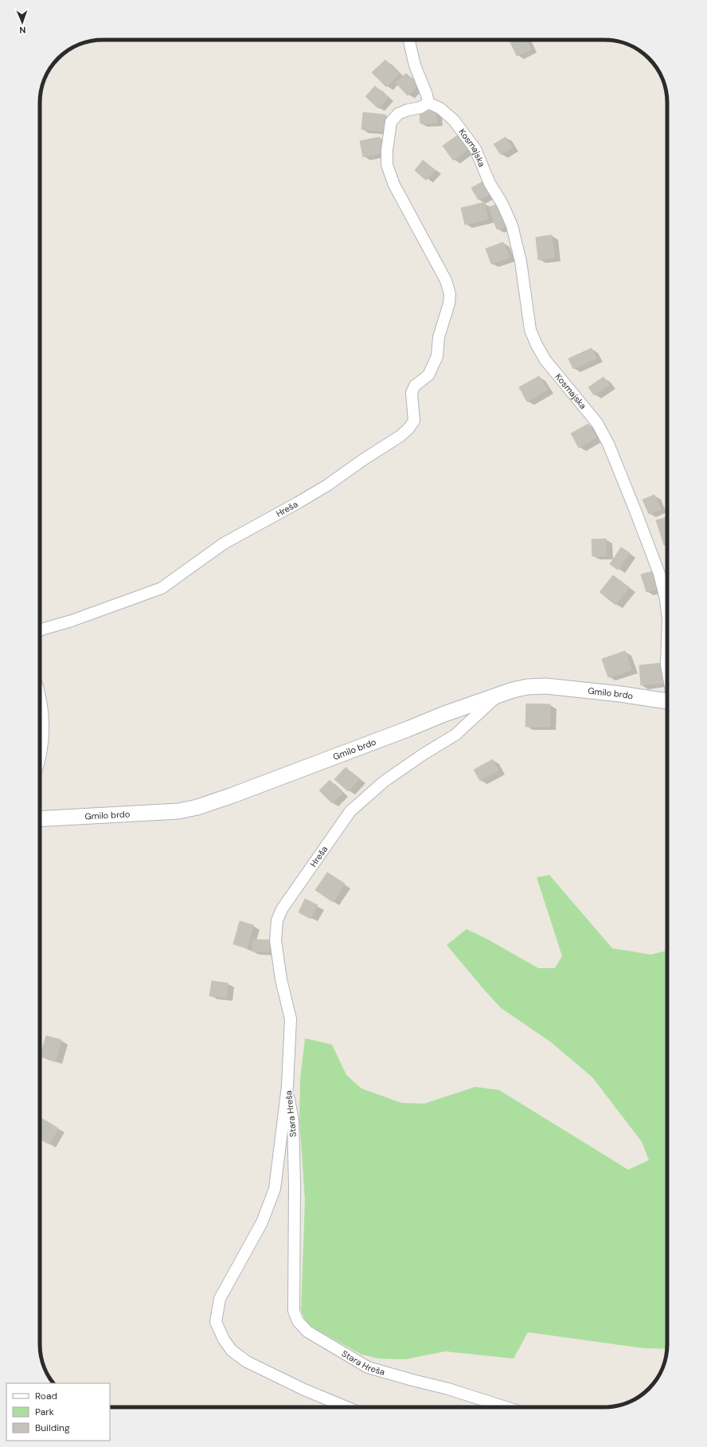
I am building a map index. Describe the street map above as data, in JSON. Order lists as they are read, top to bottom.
{
  "streets": {
    "main road": ["Gmilo brdo"],
    "street": ["Kosmajska", "Hreša", "Stara Hreša"]
  },
  "crossings": [
    ["Kosmajska", "Hreša"],
    ["Hreša", "Gmilo brdo"],
    ["Hreša", "Stara Hreša"]
  ],
  "legend": ["Road", "Park", "Building"],
  "north": "bottom"
}
